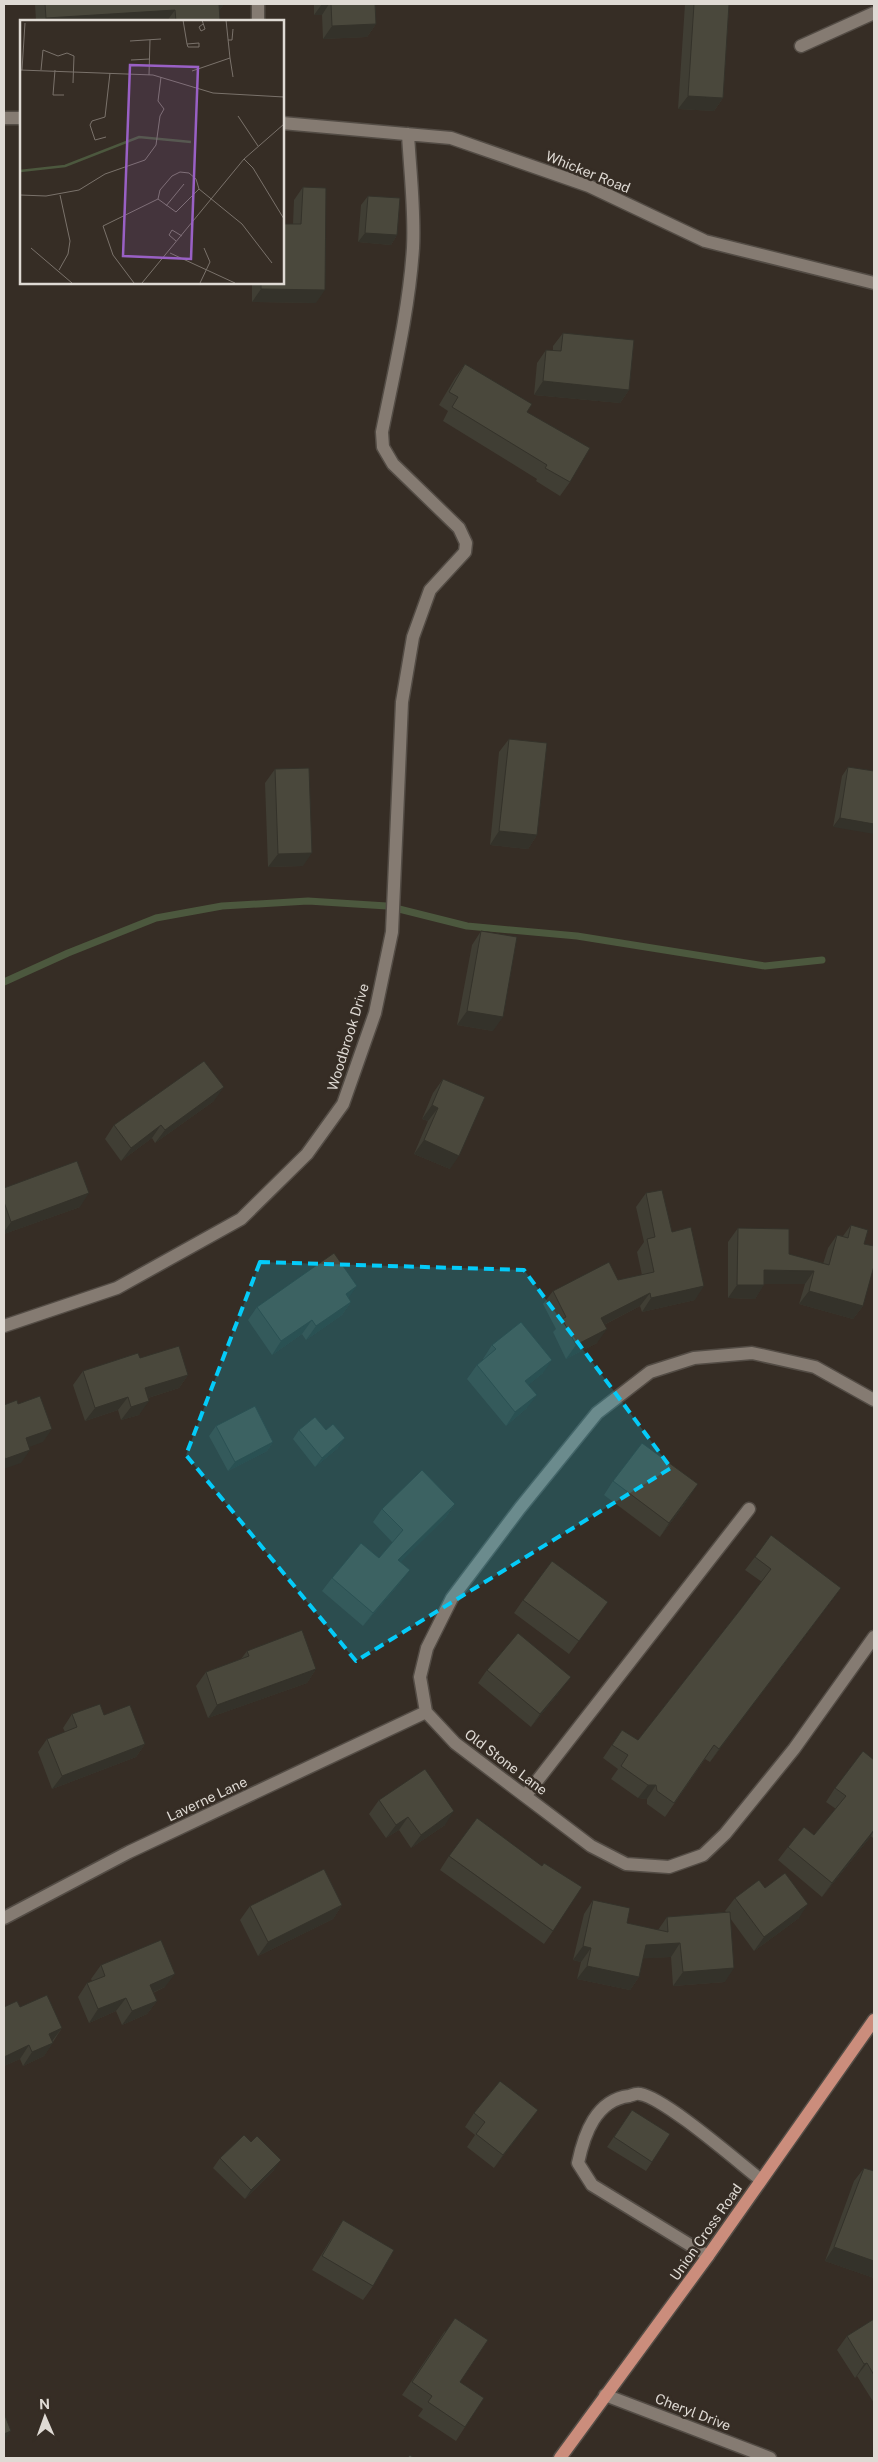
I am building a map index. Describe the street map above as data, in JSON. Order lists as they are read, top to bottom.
{
  "streets": {
    "main road": ["Union Cross Road"],
    "street": [
      "Whicker Road",
      "Woodbrook Drive",
      "Old Stone Lane",
      "Laverne Lane",
      "Cheryl Drive"
    ]
  },
  "crossings": [
    ["Whicker Road", "Woodbrook Drive"],
    ["Old Stone Lane", "Laverne Lane"],
    ["Union Cross Road", "Cheryl Drive"]
  ],
  "north": "top"
}
